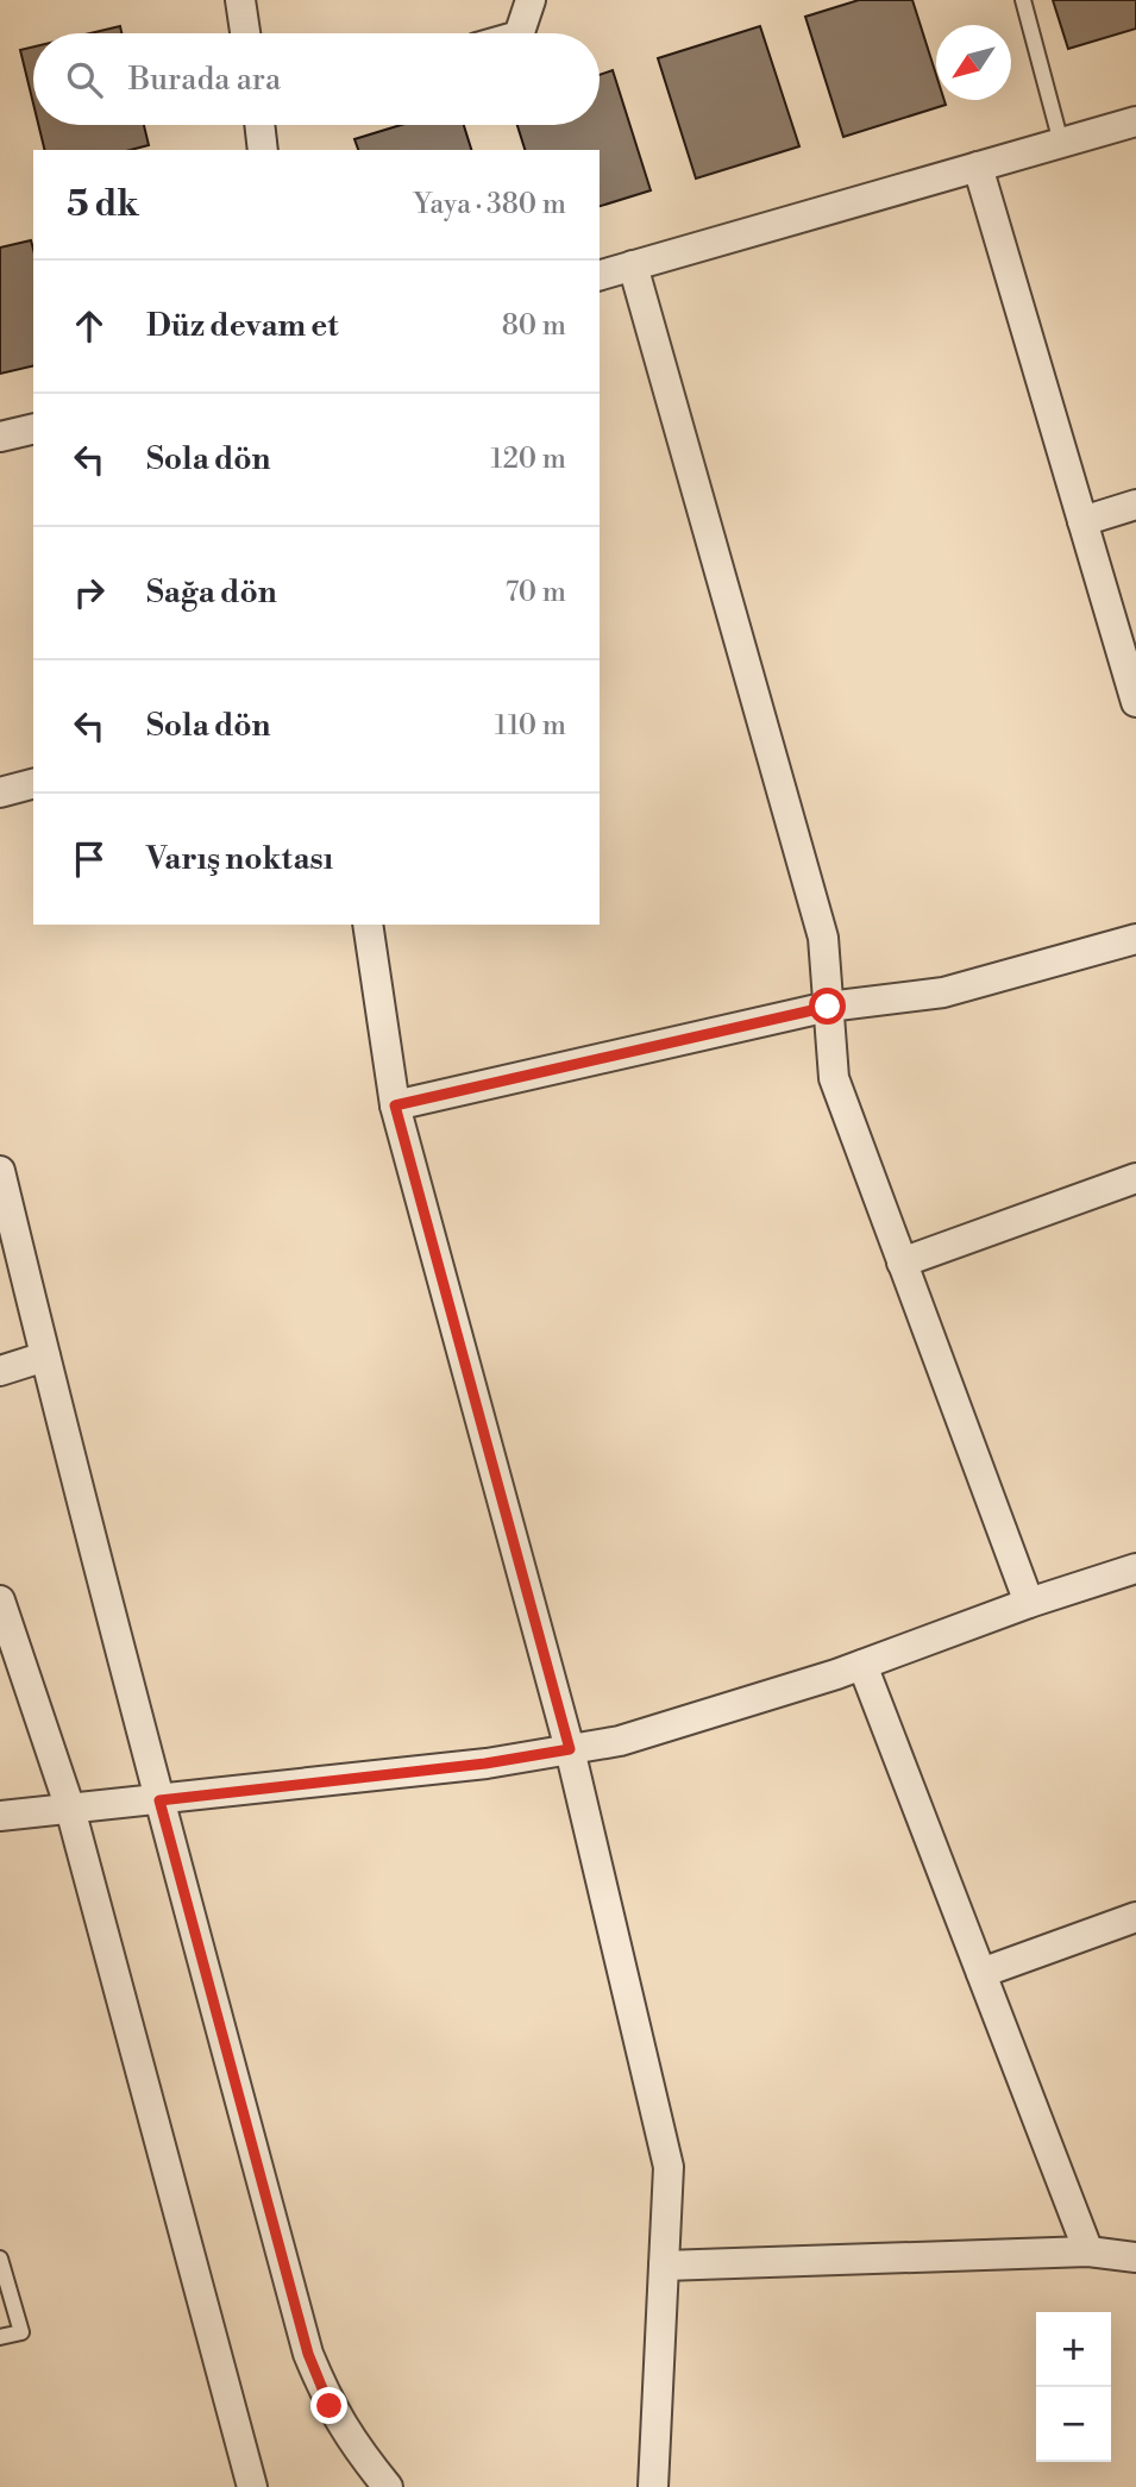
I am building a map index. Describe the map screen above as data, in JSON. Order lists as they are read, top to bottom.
{
  "north": "bottom left",
  "page": {
    "search": "Burada ara",
    "heading": ["5 dk", "Yaya · 380 m"],
    "list": [
      ["Düz devam et", "80 m"],
      ["Sola dön", "120 m"],
      ["Sağa dön", "70 m"],
      ["Sola dön", "110 m"],
      "Varış noktası"
    ],
    "map_buttons": ["+", "−"]
  }
}
